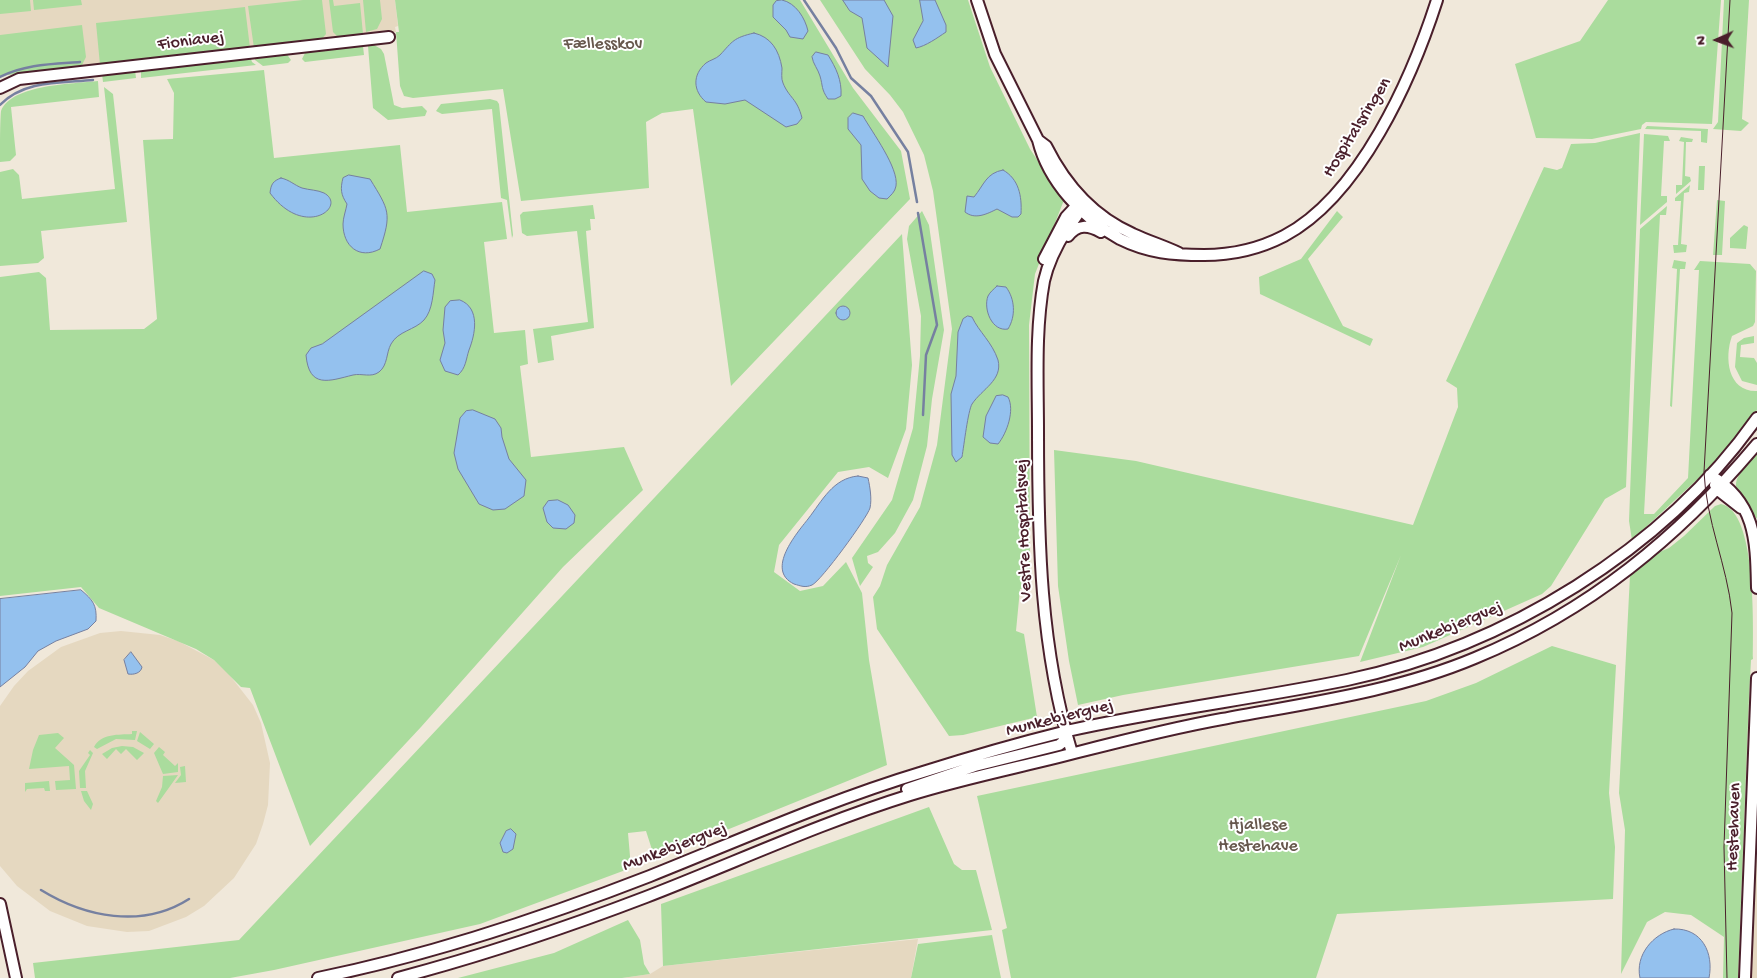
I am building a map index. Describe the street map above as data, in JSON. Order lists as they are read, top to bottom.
{
  "streets": {
    "street": [
      "Fioniavej",
      "Hospitalsringen",
      "Vestre Hospitalsvej",
      "Munkebjergvej",
      "Hestehaven"
    ]
  },
  "crossings": [
    ["Hospitalsringen", "Vestre Hospitalsvej"],
    ["Vestre Hospitalsvej", "Munkebjergvej"]
  ],
  "parks": ["Fællesskov", "Hjallese Hestehave"],
  "north": "left"
}
